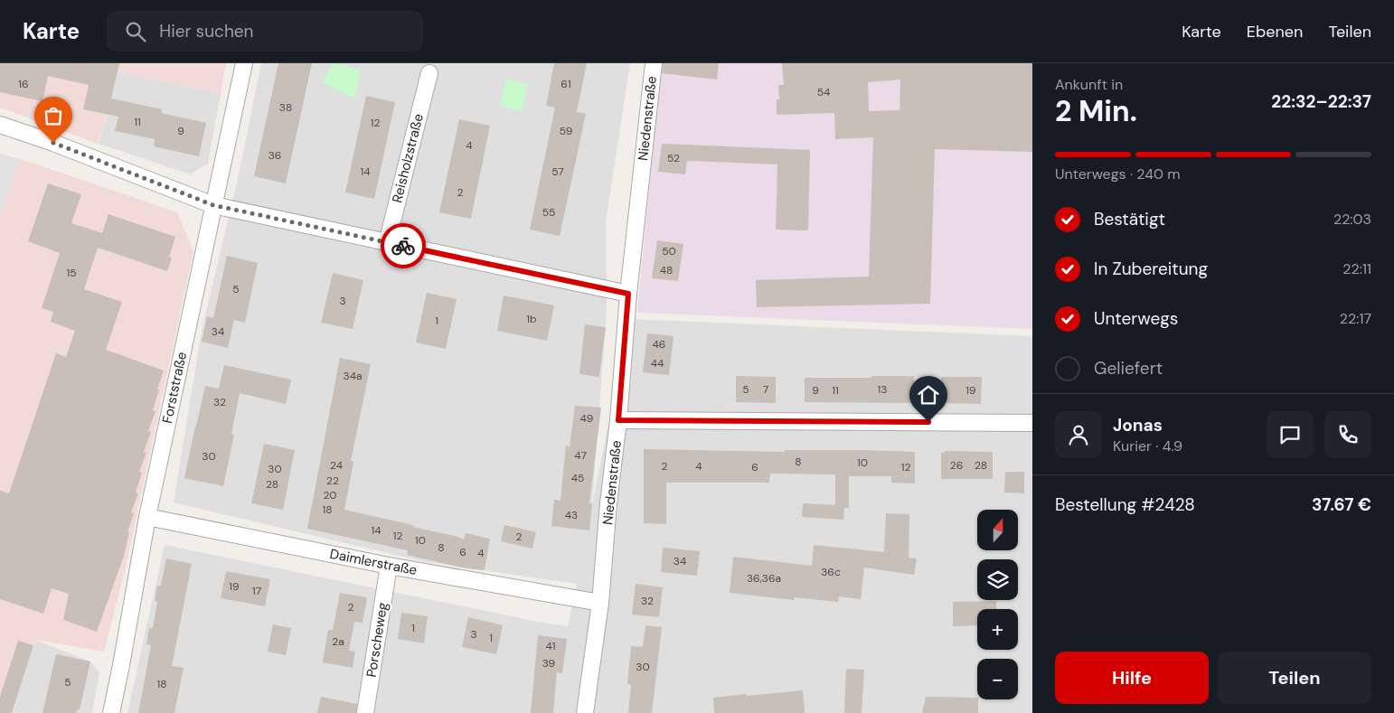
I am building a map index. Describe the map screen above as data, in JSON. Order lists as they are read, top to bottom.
{
  "streets": {
    "street": [
      "Niedenstraße",
      "Reisholzstraße",
      "Forststraße",
      "Daimlerstraße",
      "Porscheweg"
    ]
  },
  "crossings": [
    ["Niedenstraße", "Daimlerstraße"],
    ["Forststraße", "Daimlerstraße"],
    ["Daimlerstraße", "Porscheweg"]
  ],
  "house_numbers": [
    "16",
    "61",
    "54",
    "38",
    "11",
    "12",
    "9",
    "59",
    "4",
    "36",
    "52",
    "14",
    "57",
    "2",
    "55",
    "50",
    "48",
    "15",
    "5",
    "3",
    "1b",
    "1",
    "34",
    "46",
    "44",
    "34a",
    "5",
    "7",
    "13",
    "9",
    "11",
    "19",
    "32",
    "49",
    "47",
    "30",
    "8",
    "10",
    "24",
    "26",
    "28",
    "2",
    "4",
    "6",
    "12",
    "30",
    "45",
    "22",
    "28",
    "20",
    "18",
    "43",
    "14",
    "12",
    "2",
    "10",
    "8",
    "6",
    "4",
    "34",
    "36c",
    "36,36a",
    "19",
    "17",
    "32",
    "2",
    "1",
    "3",
    "1",
    "2a",
    "41",
    "39",
    "30",
    "5",
    "18"
  ],
  "north": "top",
  "page": {
    "header": "Karte",
    "search": "Hier suchen",
    "nav": ["Karte", "Ebenen", "Teilen"],
    "heading": ["2 Min.", "Ankunft in", "22:32–22:37"],
    "panel": [
      "Jonas",
      "Kurier · 4.9",
      "Bestellung #2428",
      "37.67 €"
    ],
    "bar": "Unterwegs · 240 m",
    "list": [
      ["Bestätigt", "22:03"],
      ["In Zubereitung", "22:11"],
      ["Unterwegs", "22:17"],
      "Geliefert"
    ],
    "map_buttons": ["+", "−"],
    "buttons": ["Hilfe", "Teilen"]
  }
}
